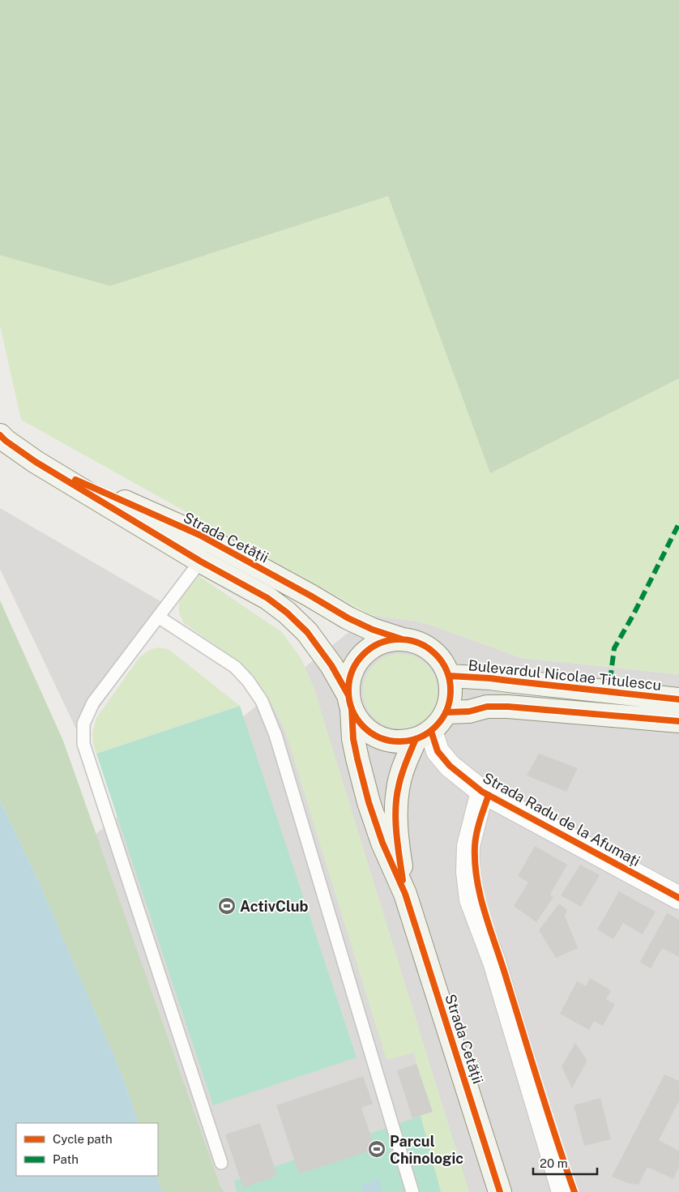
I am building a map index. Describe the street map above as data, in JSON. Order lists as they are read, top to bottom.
{
  "streets": {
    "main road": ["Strada Cetății", "Bulevardul Nicolae Titulescu"],
    "street": ["Strada Radu de la Afumați"]
  },
  "crossings": [
    ["Strada Cetății", "Bulevardul Nicolae Titulescu"],
    ["Strada Cetății", "Strada Radu de la Afumați"],
    ["Bulevardul Nicolae Titulescu", "Strada Radu de la Afumați"]
  ],
  "places": {
    "sports": ["ActivClub", "Parcul Chinologic"]
  },
  "legend": ["Cycle path", "Path"],
  "scale_bar": "20 m"
}
